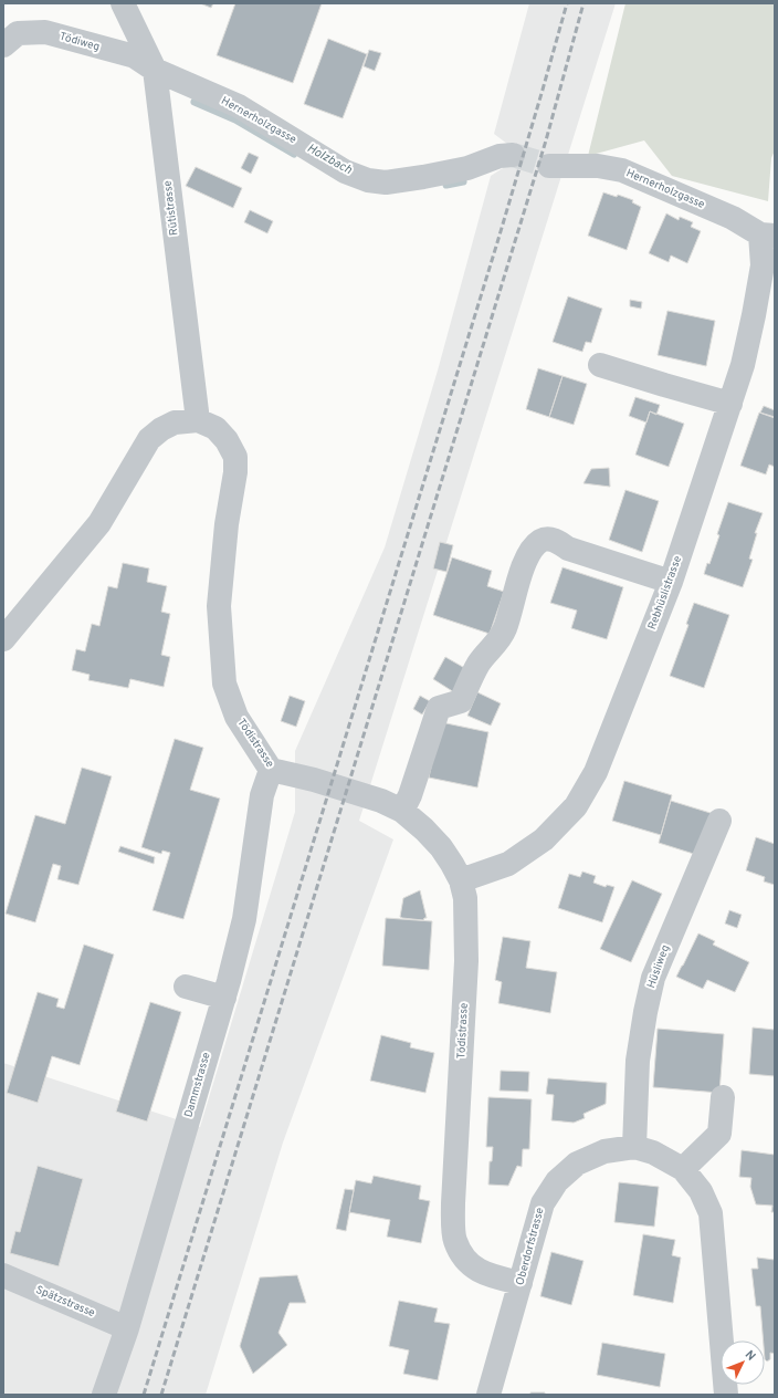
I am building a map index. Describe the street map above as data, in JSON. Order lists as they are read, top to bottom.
{
  "streets": {
    "street": [
      "Tödiweg",
      "Hernerholzgasse",
      "Rütistrasse",
      "Rebhüslistrasse",
      "Tödistrasse",
      "Hüsliweg",
      "Dammstrasse",
      "Oberdorfstrasse",
      "Spätzstrasse"
    ]
  },
  "crossings": [
    ["Tödiweg", "Hernerholzgasse"],
    ["Tödiweg", "Rütistrasse"],
    ["Hernerholzgasse", "Rütistrasse"],
    ["Hernerholzgasse", "Rebhüslistrasse"],
    ["Rütistrasse", "Tödistrasse"],
    ["Rebhüslistrasse", "Tödistrasse"],
    ["Tödistrasse", "Dammstrasse"],
    ["Tödistrasse", "Oberdorfstrasse"],
    ["Hüsliweg", "Oberdorfstrasse"],
    ["Dammstrasse", "Spätzstrasse"]
  ],
  "water": ["Holzbach"],
  "north": "top right"
}
